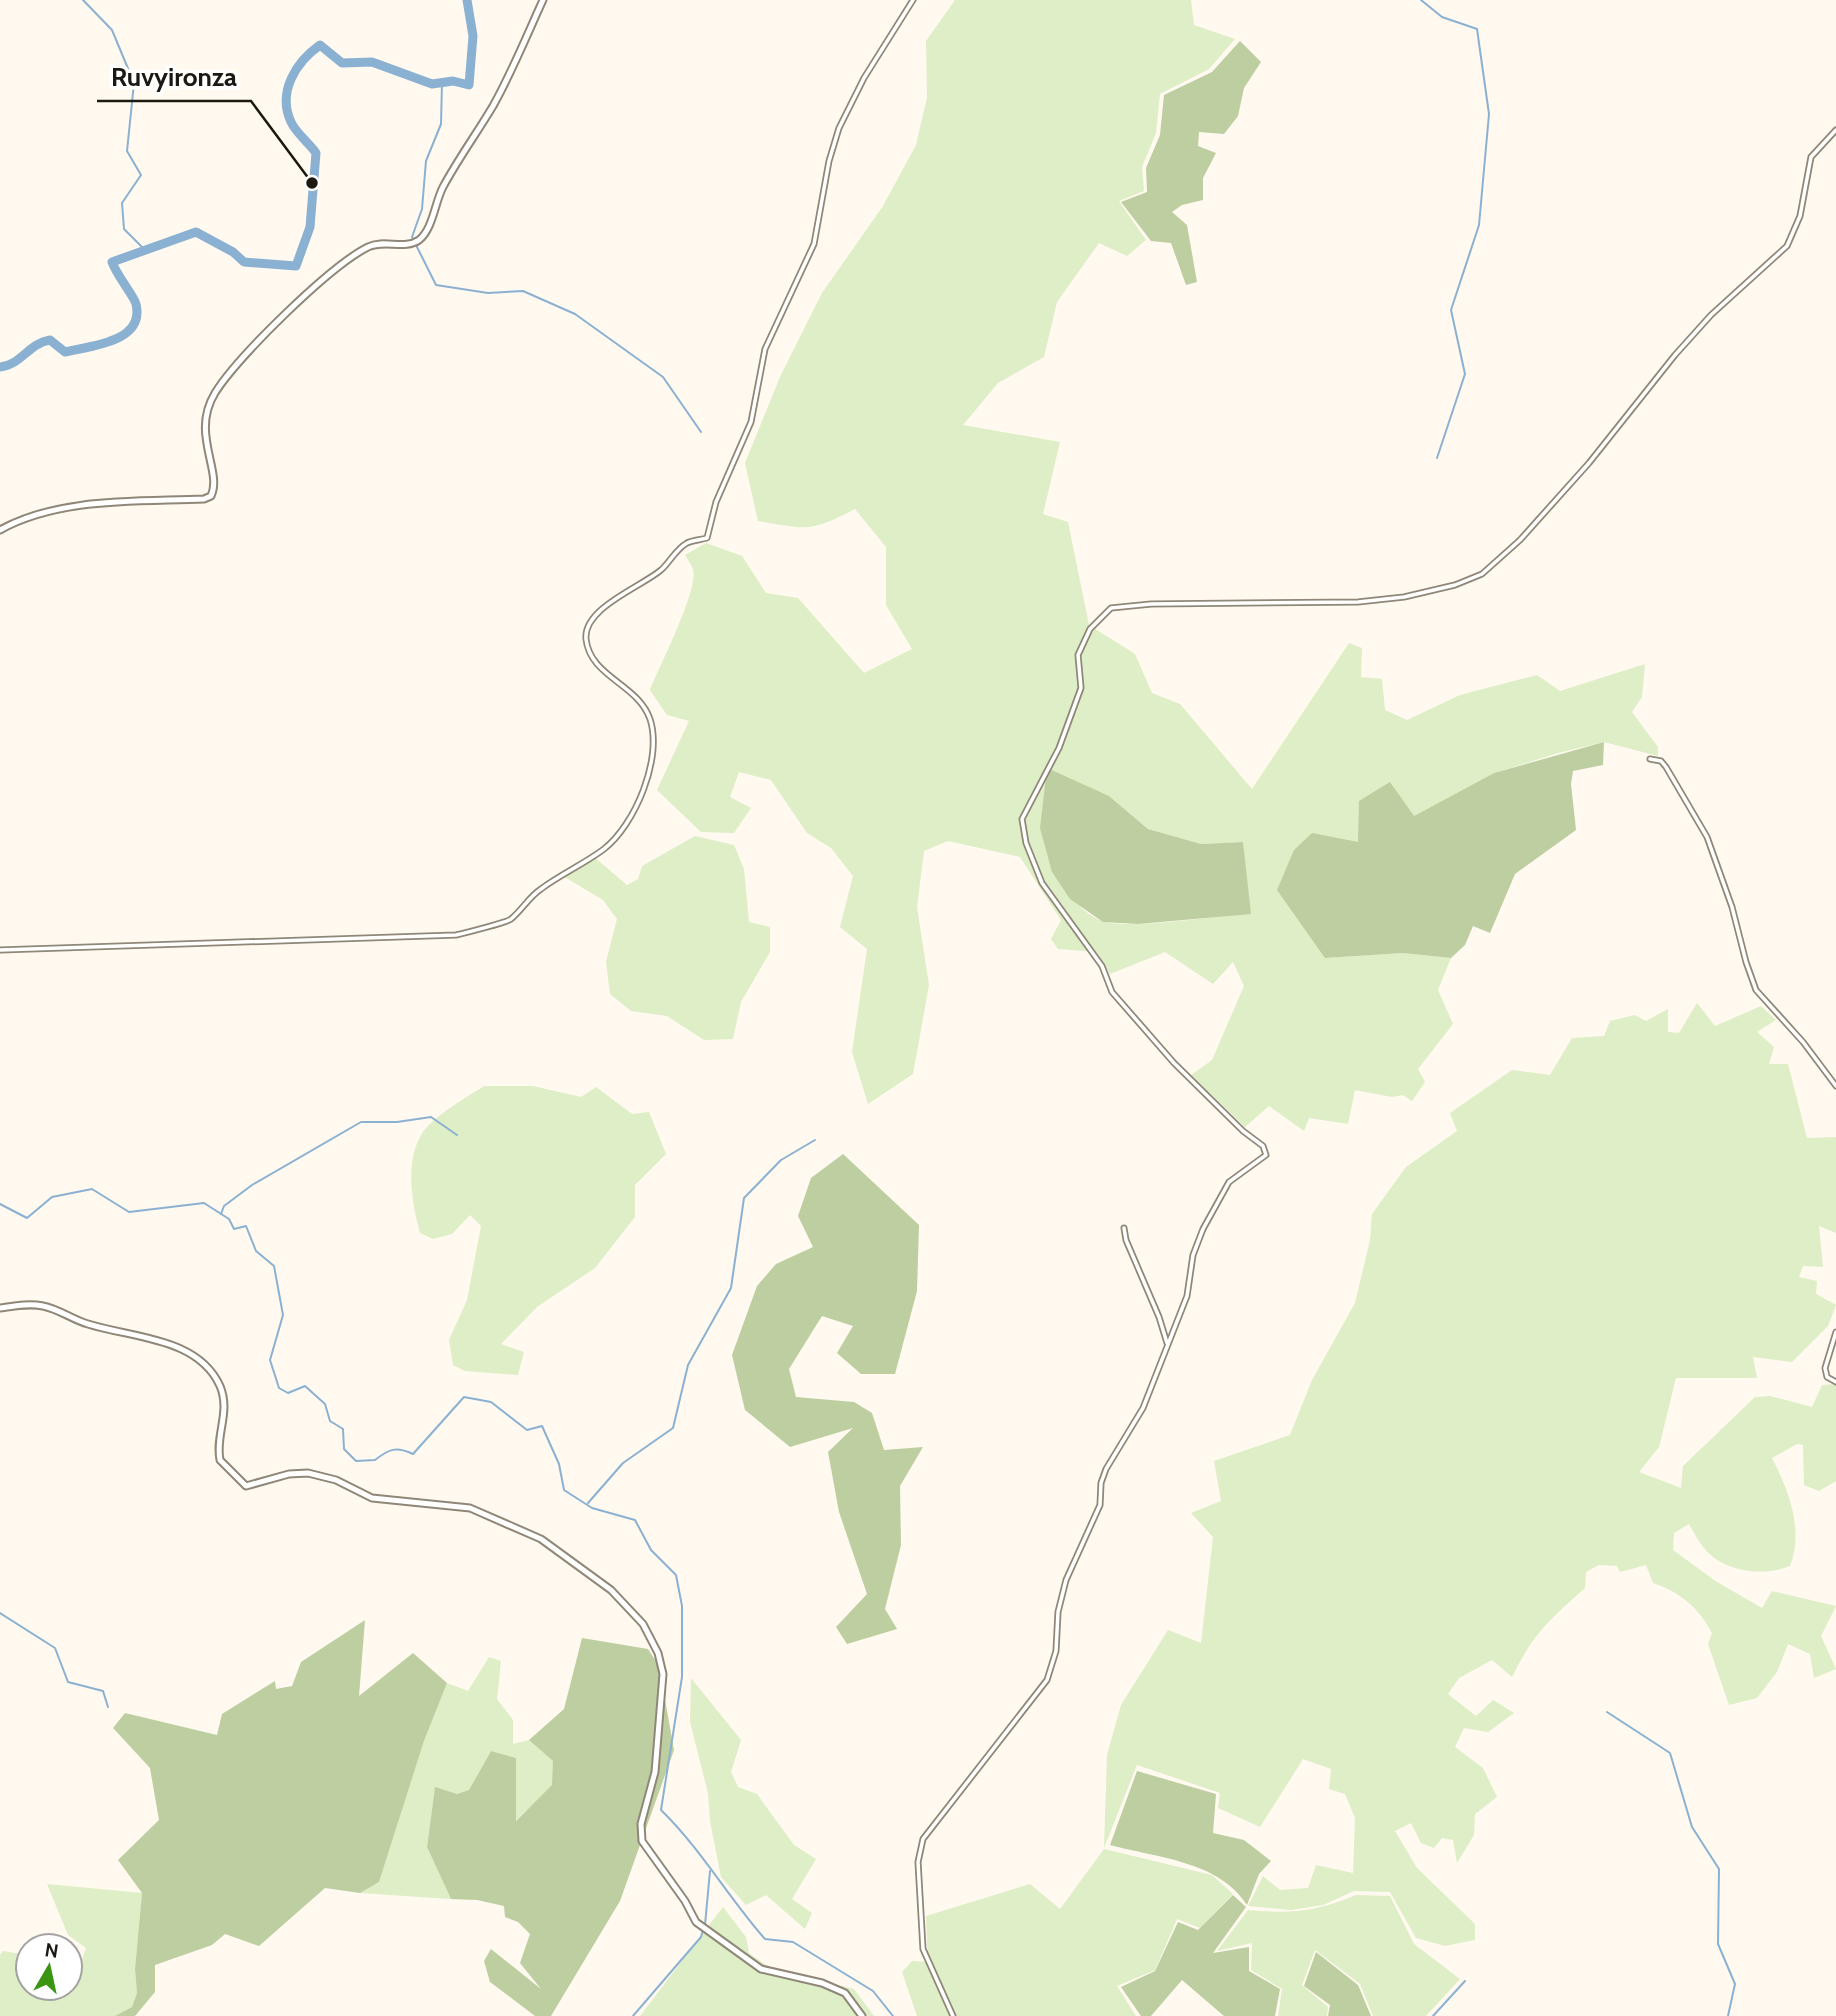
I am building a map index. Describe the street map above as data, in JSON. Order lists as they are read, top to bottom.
{
  "places": ["Ruvyironza"],
  "north": "top"
}
